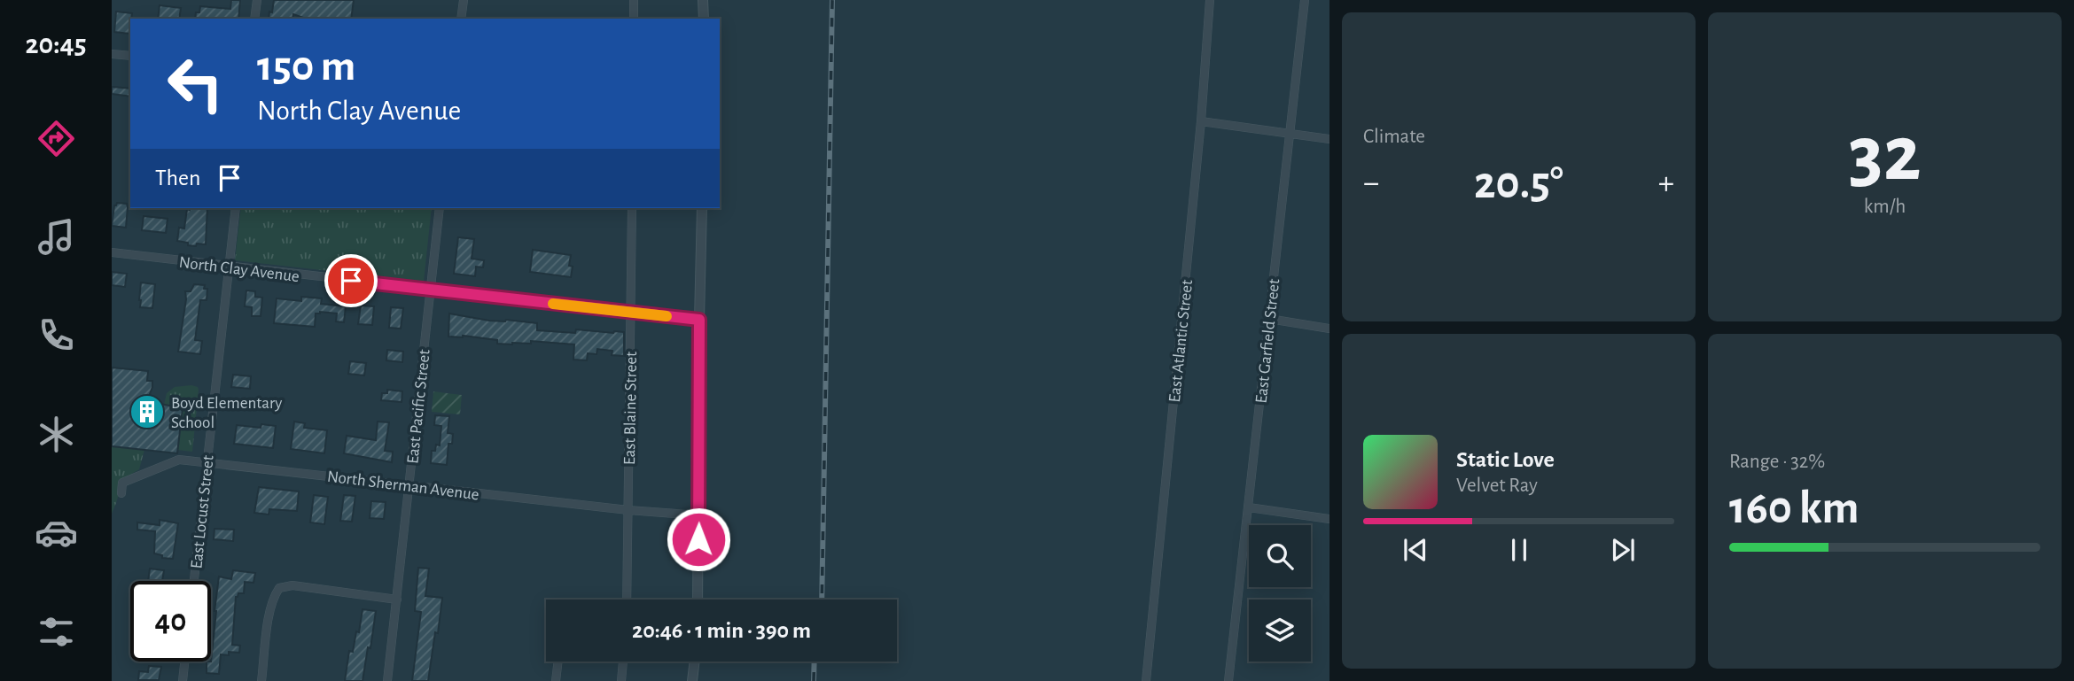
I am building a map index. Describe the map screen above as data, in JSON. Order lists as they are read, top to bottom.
{
  "streets": {
    "street": [
      "North Clay Avenue",
      "East Atlantic Street",
      "East Garfield Street",
      "East Pacific Street",
      "East Blaine Street",
      "North Sherman Avenue",
      "East Locust Street"
    ]
  },
  "crossings": [
    ["North Clay Avenue", "East Pacific Street"],
    ["North Clay Avenue", "East Blaine Street"],
    ["North Clay Avenue", "East Locust Street"],
    ["East Pacific Street", "North Sherman Avenue"],
    ["East Blaine Street", "North Sherman Avenue"],
    ["North Sherman Avenue", "East Locust Street"]
  ],
  "places": {
    "building": ["Boyd Elementary School"]
  },
  "page": {
    "tabs": "20:45",
    "tile": [
      "Climate",
      ["32", "km/h"],
      ["Range · 32%", "160 km"]
    ],
    "turn": ["150 m", "North Clay Avenue"],
    "then": "Then",
    "heat": ["−", "20.5°", "+"],
    "song": ["Static Love", "Velvet Ray"],
    "limit": "40",
    "trip": "20:46 · 1 min · 390 m"
  }
}
